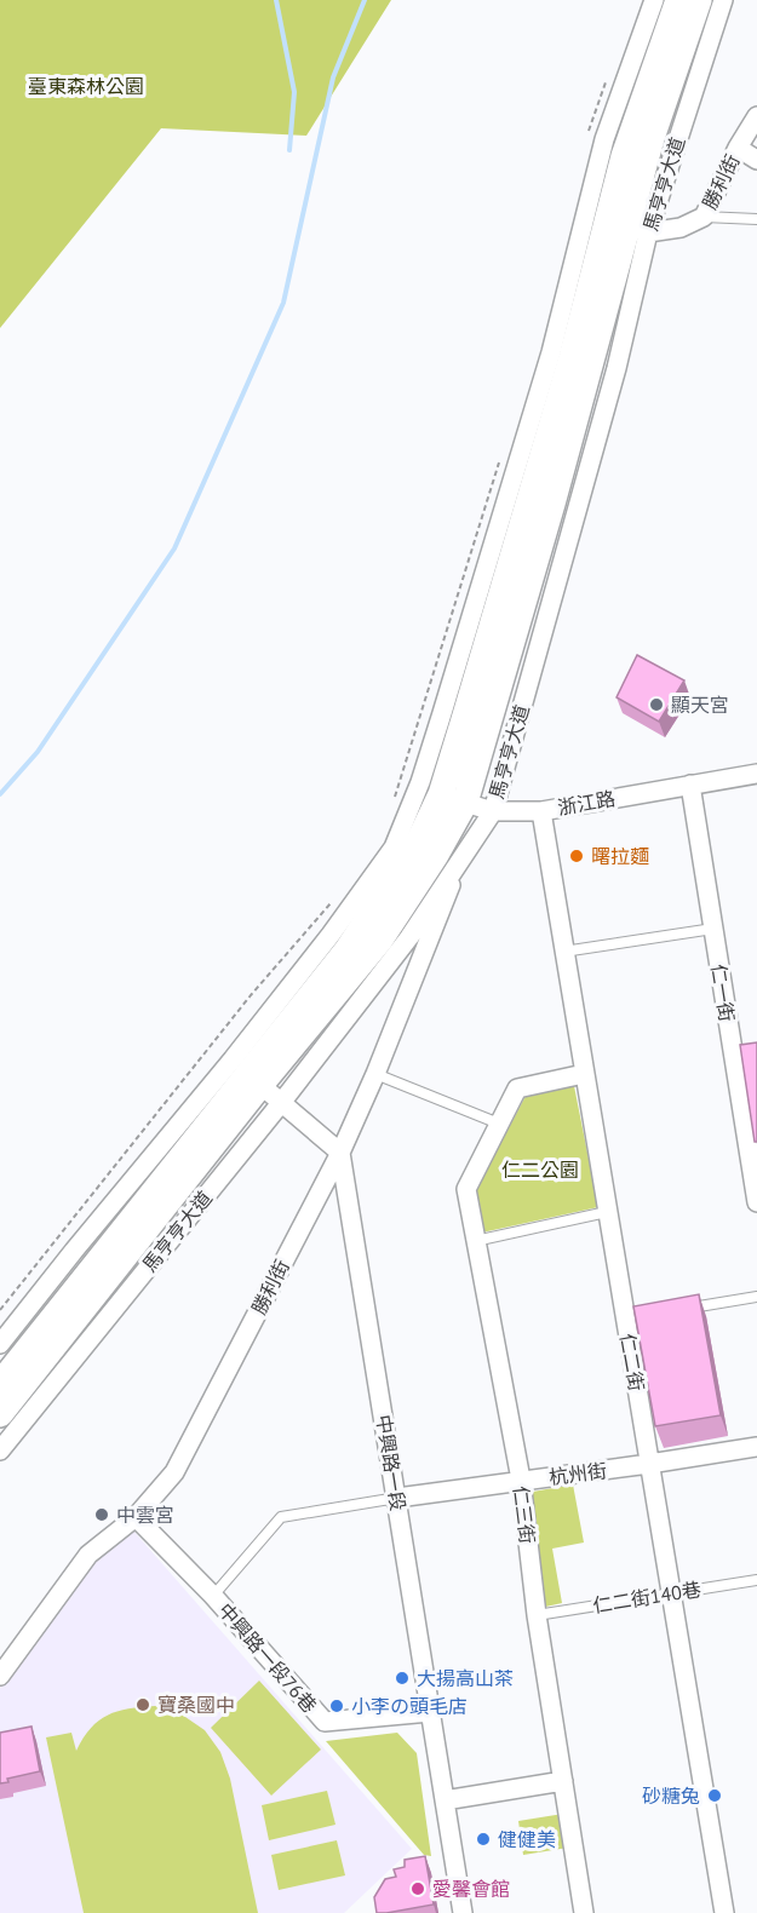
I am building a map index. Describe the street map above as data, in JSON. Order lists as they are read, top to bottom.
{
  "streets": {
    "street": [
      "勝利街",
      "馬亨亨大道",
      "浙江路",
      "仁一街",
      "仁二街",
      "中興路一段",
      "杭州街",
      "仁三街",
      "中興路一段76巷"
    ],
    "lane": ["仁二街140巷"]
  },
  "crossings": [
    ["勝利街", "馬亨亨大道"],
    ["勝利街", "中興路一段"],
    ["勝利街", "中興路一段76巷"],
    ["馬亨亨大道", "浙江路"],
    ["浙江路", "仁一街"],
    ["浙江路", "仁二街"],
    ["仁二街", "杭州街"],
    ["仁二街", "仁三街"],
    ["仁二街", "仁二街140巷"],
    ["中興路一段", "杭州街"],
    ["中興路一段", "中興路一段76巷"],
    ["杭州街", "仁三街"],
    ["仁三街", "仁二街140巷"]
  ],
  "parks": ["臺東森林公園", "仁二公園"],
  "places": [
    "顯天宮",
    "曙拉麵",
    "中雲宮",
    "大揚高山茶",
    "寶桑國中",
    "小李の頭毛店",
    "砂糖兔",
    "健健美",
    "愛馨會館"
  ]
}
